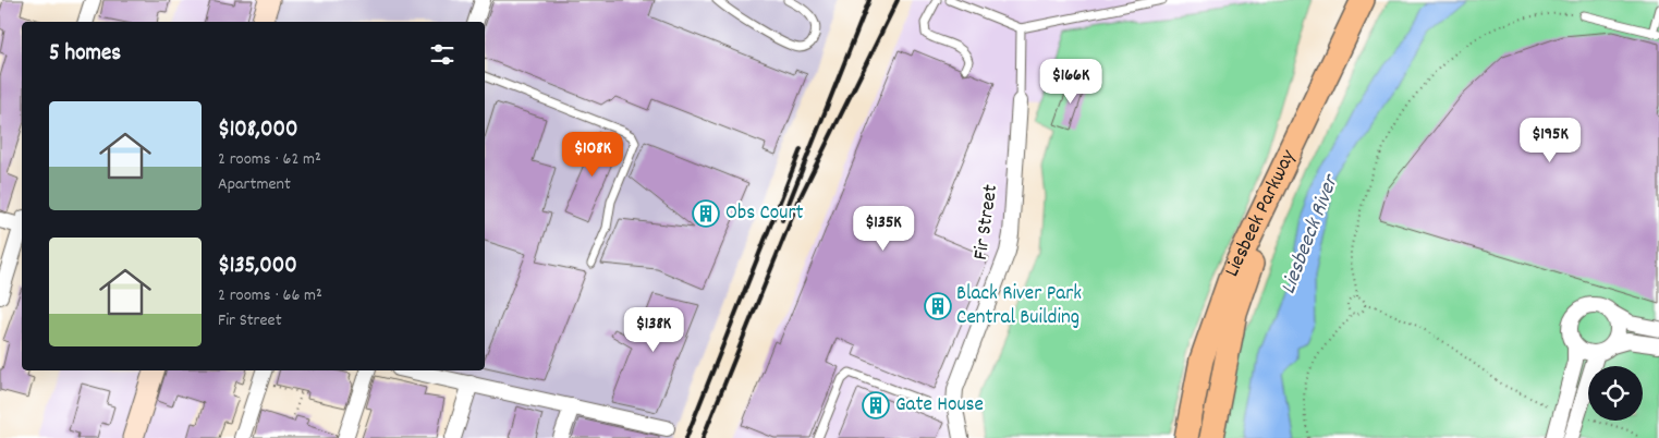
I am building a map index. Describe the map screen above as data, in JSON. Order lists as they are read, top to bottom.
{
  "streets": {
    "main road": ["Liesbeek Parkway"],
    "street": ["Fir Street"]
  },
  "water": ["Liesbeeck River"],
  "places": {
    "building": ["Obs Court", "Black River Park Central Building", "Gate House"]
  },
  "page": {
    "heading": "5 homes",
    "price": [
      "$166K",
      "$195K",
      "$108K",
      "$135K",
      "$138K"
    ],
    "list": [
      {
        "name": "$108,000",
        "note": "2 rooms · 62 m² · Apartment"
      },
      {
        "name": "$135,000",
        "note": "2 rooms · 66 m² · Fir Street"
      }
    ]
  }
}
